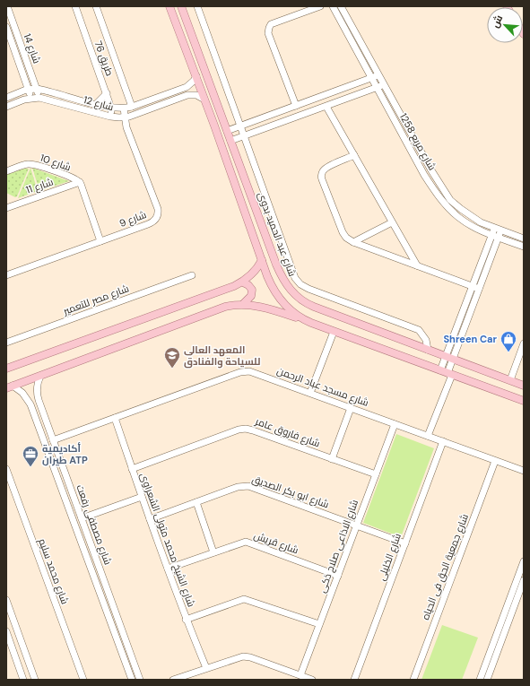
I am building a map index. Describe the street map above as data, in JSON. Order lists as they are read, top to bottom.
{
  "streets": {
    "main road": ["شارع عبد الحميد بدوى"],
    "street": [
      "شارع 14",
      "طريق 76",
      "شارع 12",
      "شارع مربع 1258",
      "شارع 10",
      "شارع 11",
      "شارع 9",
      "شارع مصر للتعمير",
      "شارع مسجد عباد الرحمن",
      "شارع فاروق عامر",
      "شارع ابو بكر الصديق",
      "شارع مصطفى رفعت",
      "شارع الشيخ محمد متولى الشعراوى",
      "شارع قريش",
      "شارع الاذاعى صلاح ذكى",
      "شارع الخليلى",
      "شارع جمعية الحق فى الحياه",
      "شارع محمد سليم"
    ]
  },
  "crossings": [
    ["شارع 14", "شارع 12"],
    ["طريق 76", "شارع 12"],
    ["شارع 12", "شارع 9"],
    ["شارع 10", "شارع 11"],
    ["شارع 10", "شارع 9"],
    ["شارع مسجد عباد الرحمن", "شارع مصطفى رفعت"],
    ["شارع مسجد عباد الرحمن", "شارع الشيخ محمد متولى الشعراوى"],
    ["شارع مسجد عباد الرحمن", "شارع الاذاعى صلاح ذكى"],
    ["شارع مسجد عباد الرحمن", "شارع الخليلى"],
    ["شارع مسجد عباد الرحمن", "شارع جمعية الحق فى الحياه"],
    ["شارع فاروق عامر", "شارع الشيخ محمد متولى الشعراوى"],
    ["شارع فاروق عامر", "شارع الاذاعى صلاح ذكى"],
    ["شارع ابو بكر الصديق", "شارع الشيخ محمد متولى الشعراوى"],
    ["شارع ابو بكر الصديق", "شارع الاذاعى صلاح ذكى"],
    ["شارع ابو بكر الصديق", "شارع الخليلى"],
    ["شارع الشيخ محمد متولى الشعراوى", "شارع قريش"],
    ["شارع قريش", "شارع الاذاعى صلاح ذكى"]
  ],
  "places": {
    "shop": ["Shreen Car"],
    "school or university": ["المعهد العالى للسياحة والفنادق"],
    "office": ["أكاديمية طيران ATP"]
  },
  "north": "top left"
}
